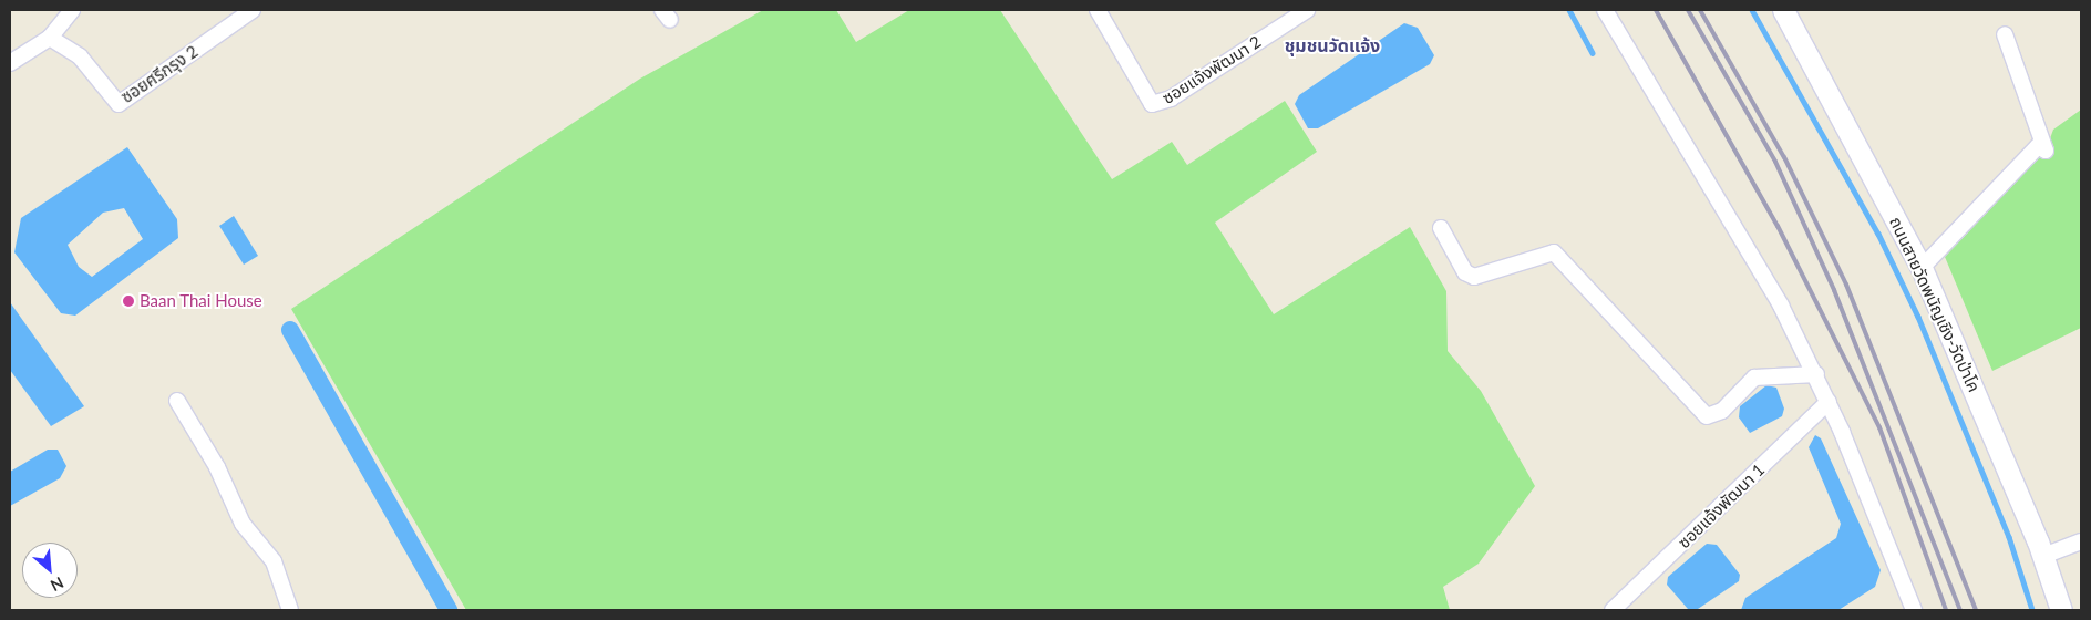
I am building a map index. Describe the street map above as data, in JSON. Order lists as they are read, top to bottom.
{
  "streets": {
    "main road": ["ถนนสายวัดพนัญเชิง-วัดป่าโค"],
    "street": ["ซอยแจ้งพัฒนา 2", "ซอยศรีกรุง 2", "ซอยแจ้งพัฒนา 1"]
  },
  "districts": ["ชุมชนวัดแจ้ง"],
  "places": ["Baan Thai House"],
  "north": "bottom right"
}
